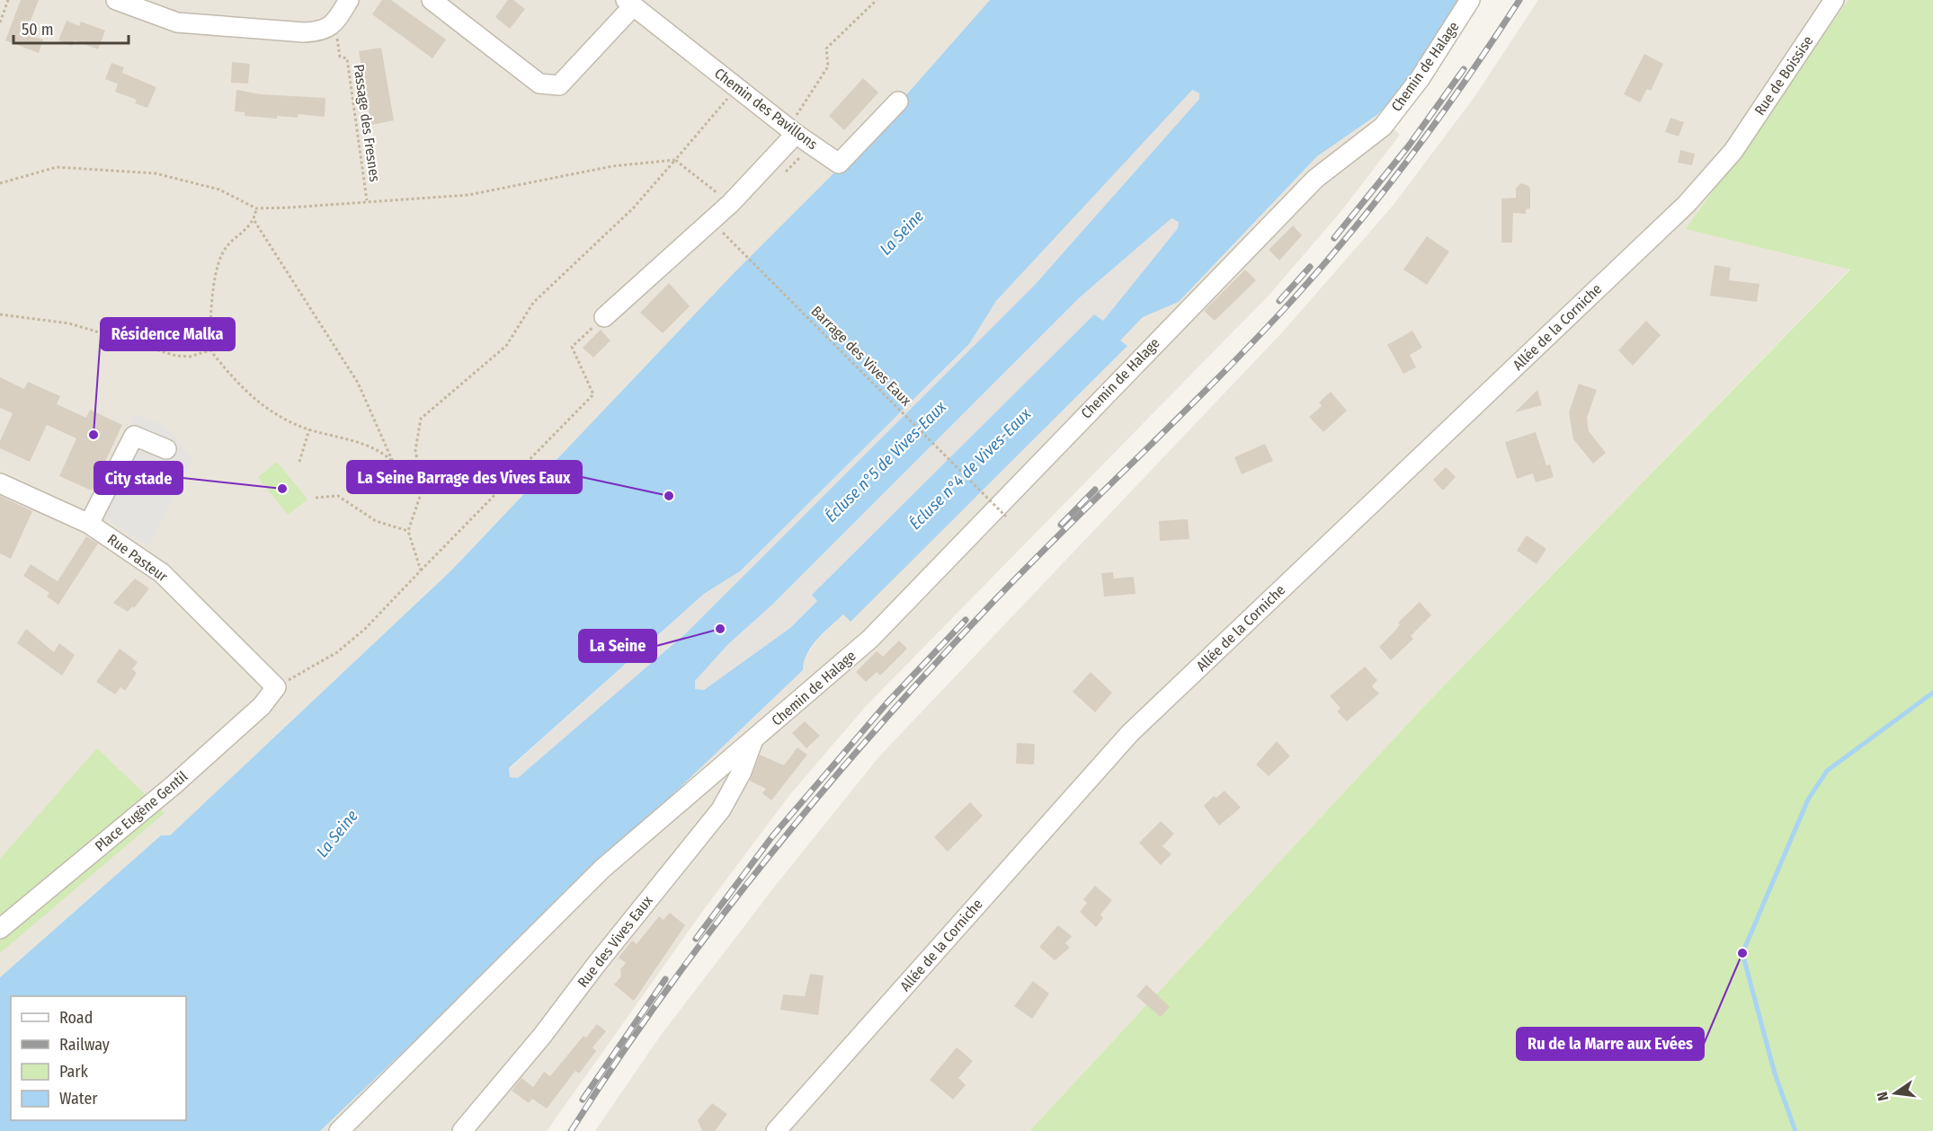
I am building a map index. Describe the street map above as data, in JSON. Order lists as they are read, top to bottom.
{
  "streets": {
    "street": [
      "Chemin de Halage",
      "Rue de Boissise",
      "Chemin des Pavillons",
      "Allée de la Corniche",
      "Rue Pasteur",
      "Place Eugène Gentil",
      "Rue des Vives Eaux"
    ],
    "path": ["Passage des Fresnes", "Barrage des Vives Eaux"]
  },
  "crossings": [
    ["Chemin de Halage", "Rue des Vives Eaux"],
    ["Rue de Boissise", "Allée de la Corniche"],
    ["Rue Pasteur", "Place Eugène Gentil"]
  ],
  "water": ["La Seine", "Écluse n°5 de Vives-Eaux", "Écluse n°4 de Vives-Eaux"],
  "places": [
    "Résidence Malka",
    "City stade",
    "La Seine Barrage des Vives Eaux",
    "La Seine",
    "Ru de la Marre aux Evées"
  ],
  "legend": [
    "Road",
    "Railway",
    "Park",
    "Water"
  ],
  "scale_bar": "50 m",
  "north": "left"
}
